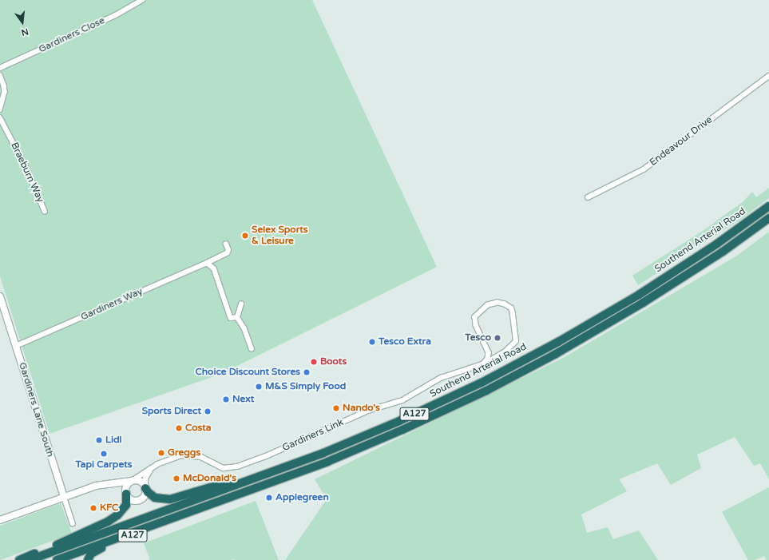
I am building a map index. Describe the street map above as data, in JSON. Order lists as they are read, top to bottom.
{
  "streets": {
    "highway": ["Southend Arterial Road", "A127"],
    "street": [
      "Gardiners Close",
      "Endeavour Drive",
      "Braeburn Way",
      "Gardiners Way",
      "Gardiners Lane South",
      "Gardiners Link"
    ]
  },
  "crossings": [
    ["Southend Arterial Road", "A127"],
    ["Gardiners Way", "Gardiners Lane South"],
    ["A127", "Gardiners Link"]
  ],
  "places": [
    "Selex Sports & Leisure",
    "Tesco",
    "Tesco Extra",
    "Boots",
    "Choice Discount Stores",
    "M&S Simply Food",
    "Next",
    "Nando's",
    "Sports Direct",
    "Costa",
    "Lidl",
    "Greggs",
    "Tapi Carpets",
    "McDonald's",
    "Applegreen",
    "KFC"
  ],
  "north": "bottom"
}
